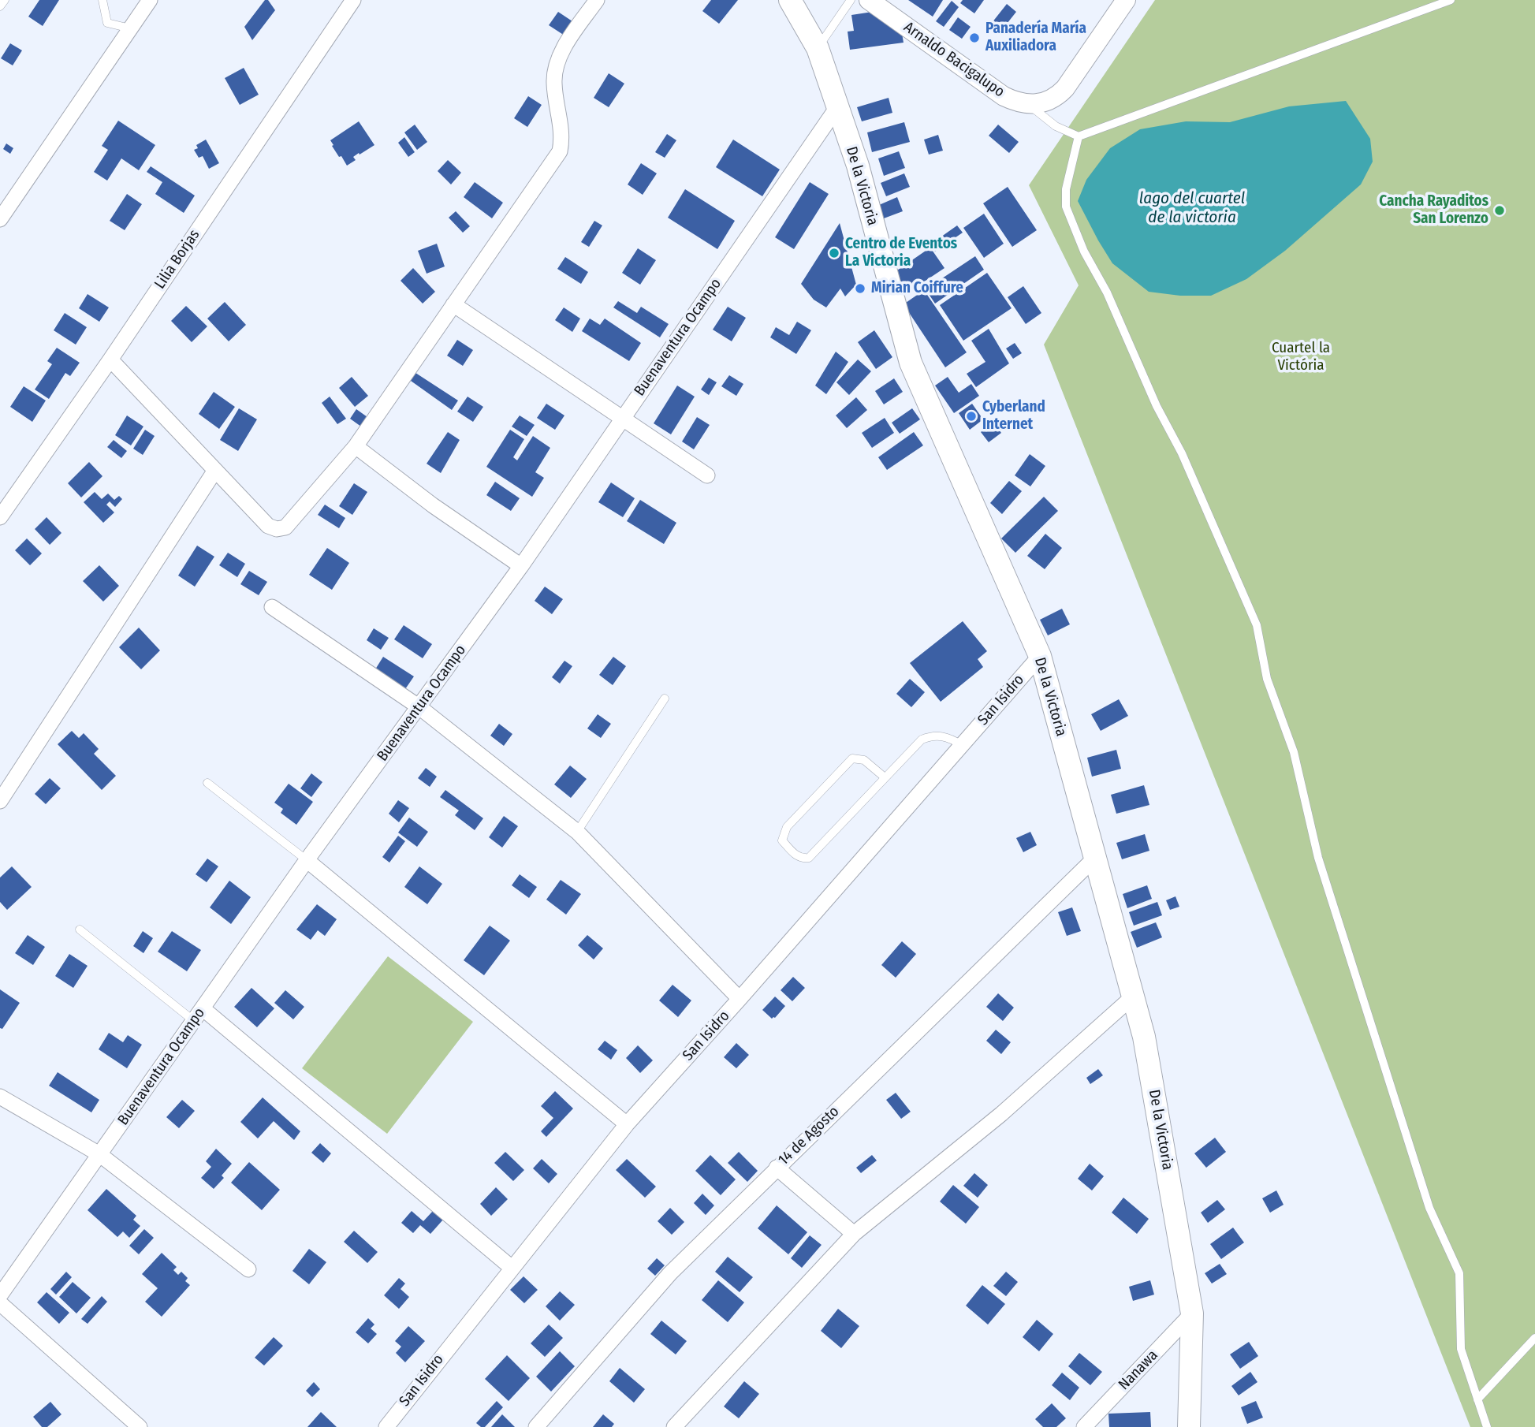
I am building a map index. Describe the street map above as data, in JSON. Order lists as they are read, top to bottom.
{
  "streets": {
    "main road": ["De la Victoria"],
    "street": [
      "Arnaldo Bacigalupo",
      "Lilia Borjas",
      "Buenaventura Ocampo",
      "San Isidro",
      "14 de Agosto",
      "Nanawa"
    ]
  },
  "crossings": [
    ["De la Victoria", "Buenaventura Ocampo"],
    ["De la Victoria", "San Isidro"],
    ["De la Victoria", "14 de Agosto"],
    ["De la Victoria", "Nanawa"]
  ],
  "water": ["lago del cuartel de la victoria"],
  "parks": ["Cuartel la Victória"],
  "places": [
    "Panadería María Auxiliadora",
    "Cancha Rayaditos San Lorenzo",
    "Centro de Eventos La Victoria",
    "Mirian Coiffure",
    "Cyberland Internet"
  ]
}
